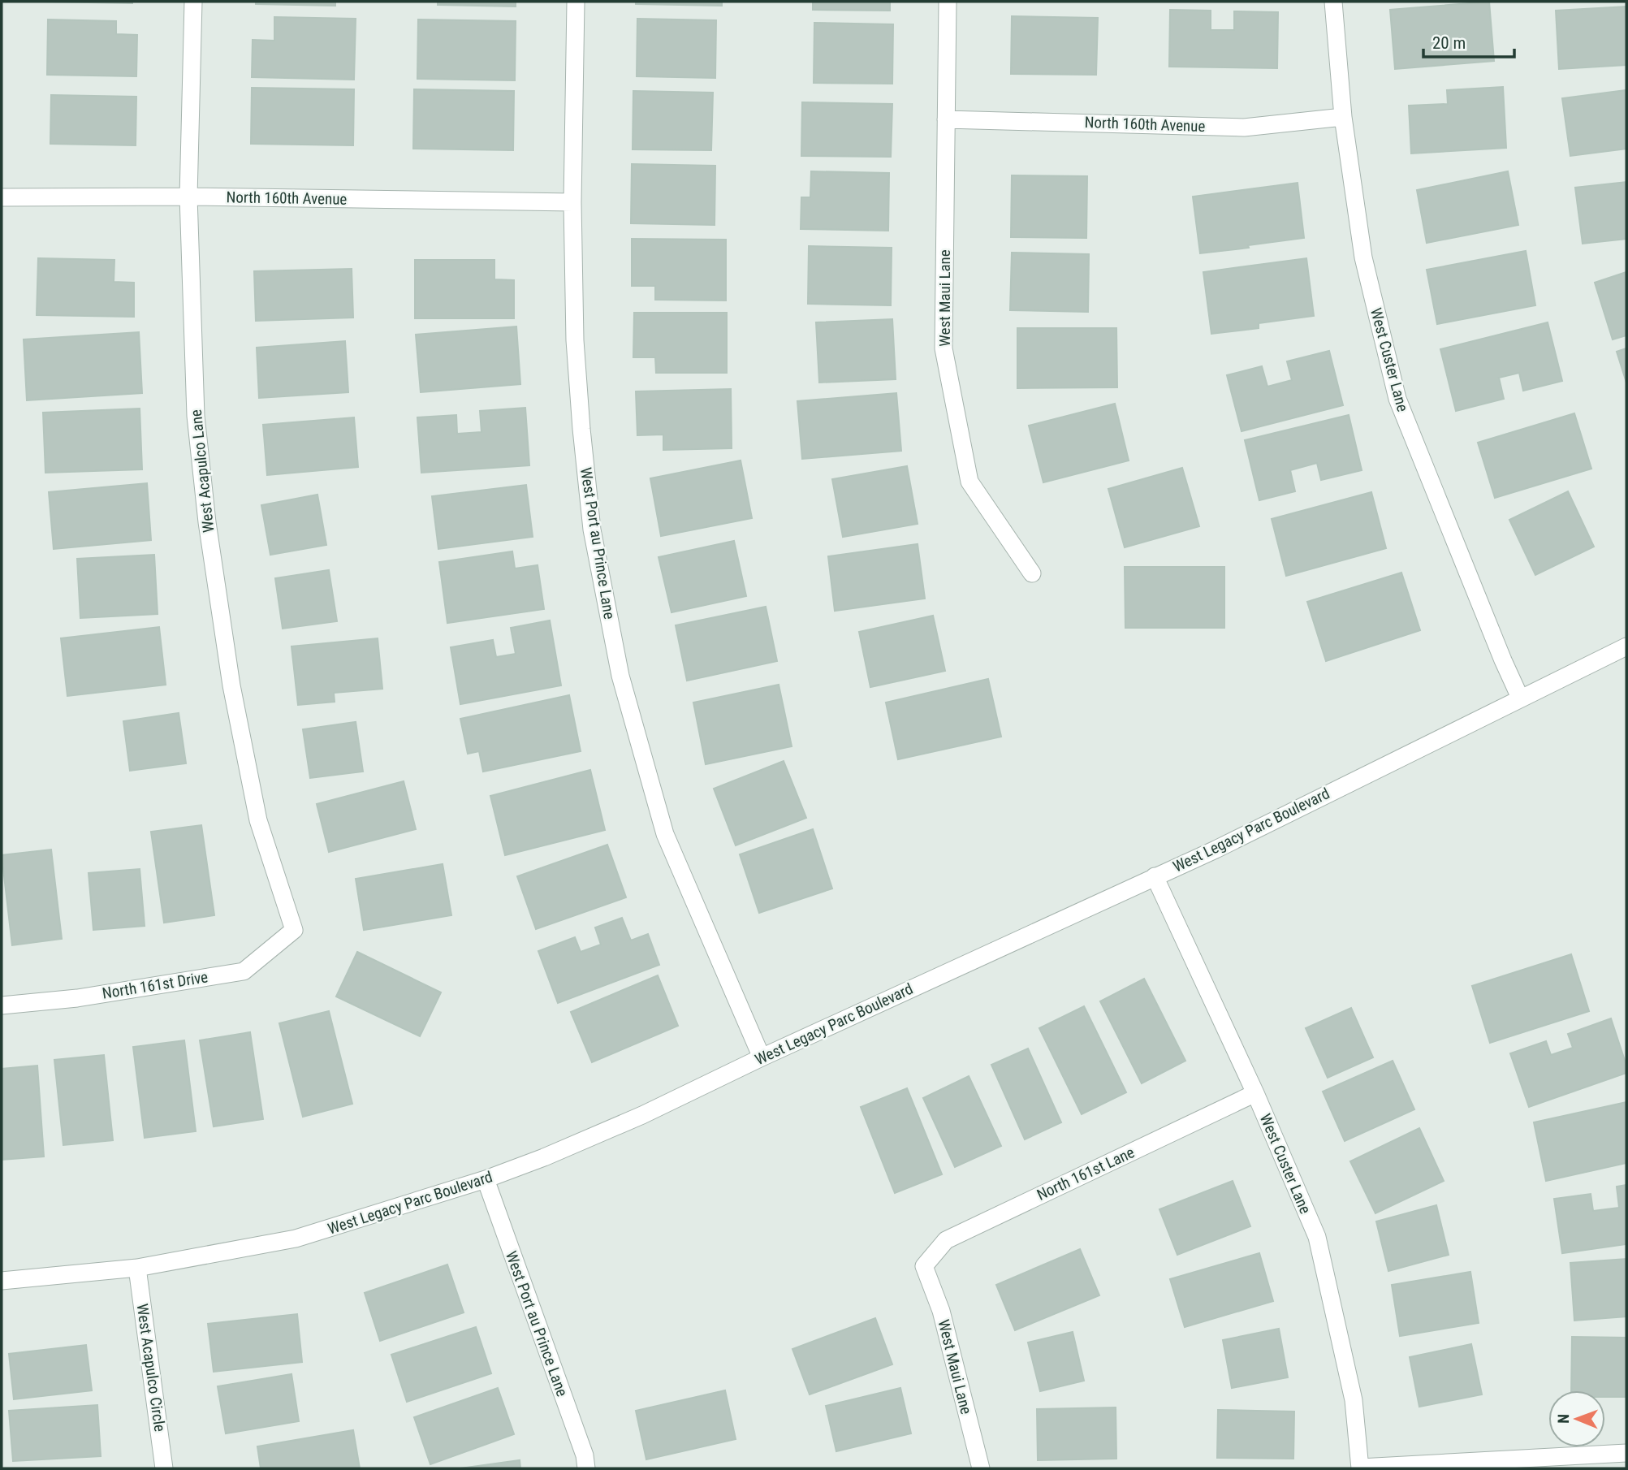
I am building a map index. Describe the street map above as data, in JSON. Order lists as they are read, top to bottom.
{
  "streets": {
    "street": [
      "North 160th Avenue",
      "West Maui Lane",
      "West Custer Lane",
      "West Acapulco Lane",
      "West Port au Prince Lane",
      "West Legacy Parc Boulevard",
      "North 161st Drive",
      "North 161st Lane",
      "West Acapulco Circle"
    ]
  },
  "crossings": [
    ["North 160th Avenue", "West Maui Lane"],
    ["North 160th Avenue", "West Custer Lane"],
    ["North 160th Avenue", "West Acapulco Lane"],
    ["North 160th Avenue", "West Port au Prince Lane"],
    ["West Maui Lane", "North 161st Lane"],
    ["West Custer Lane", "West Legacy Parc Boulevard"],
    ["West Custer Lane", "North 161st Lane"],
    ["West Acapulco Lane", "North 161st Drive"],
    ["West Port au Prince Lane", "West Legacy Parc Boulevard"],
    ["West Legacy Parc Boulevard", "West Acapulco Circle"]
  ],
  "scale_bar": "20 m",
  "north": "left"
}
